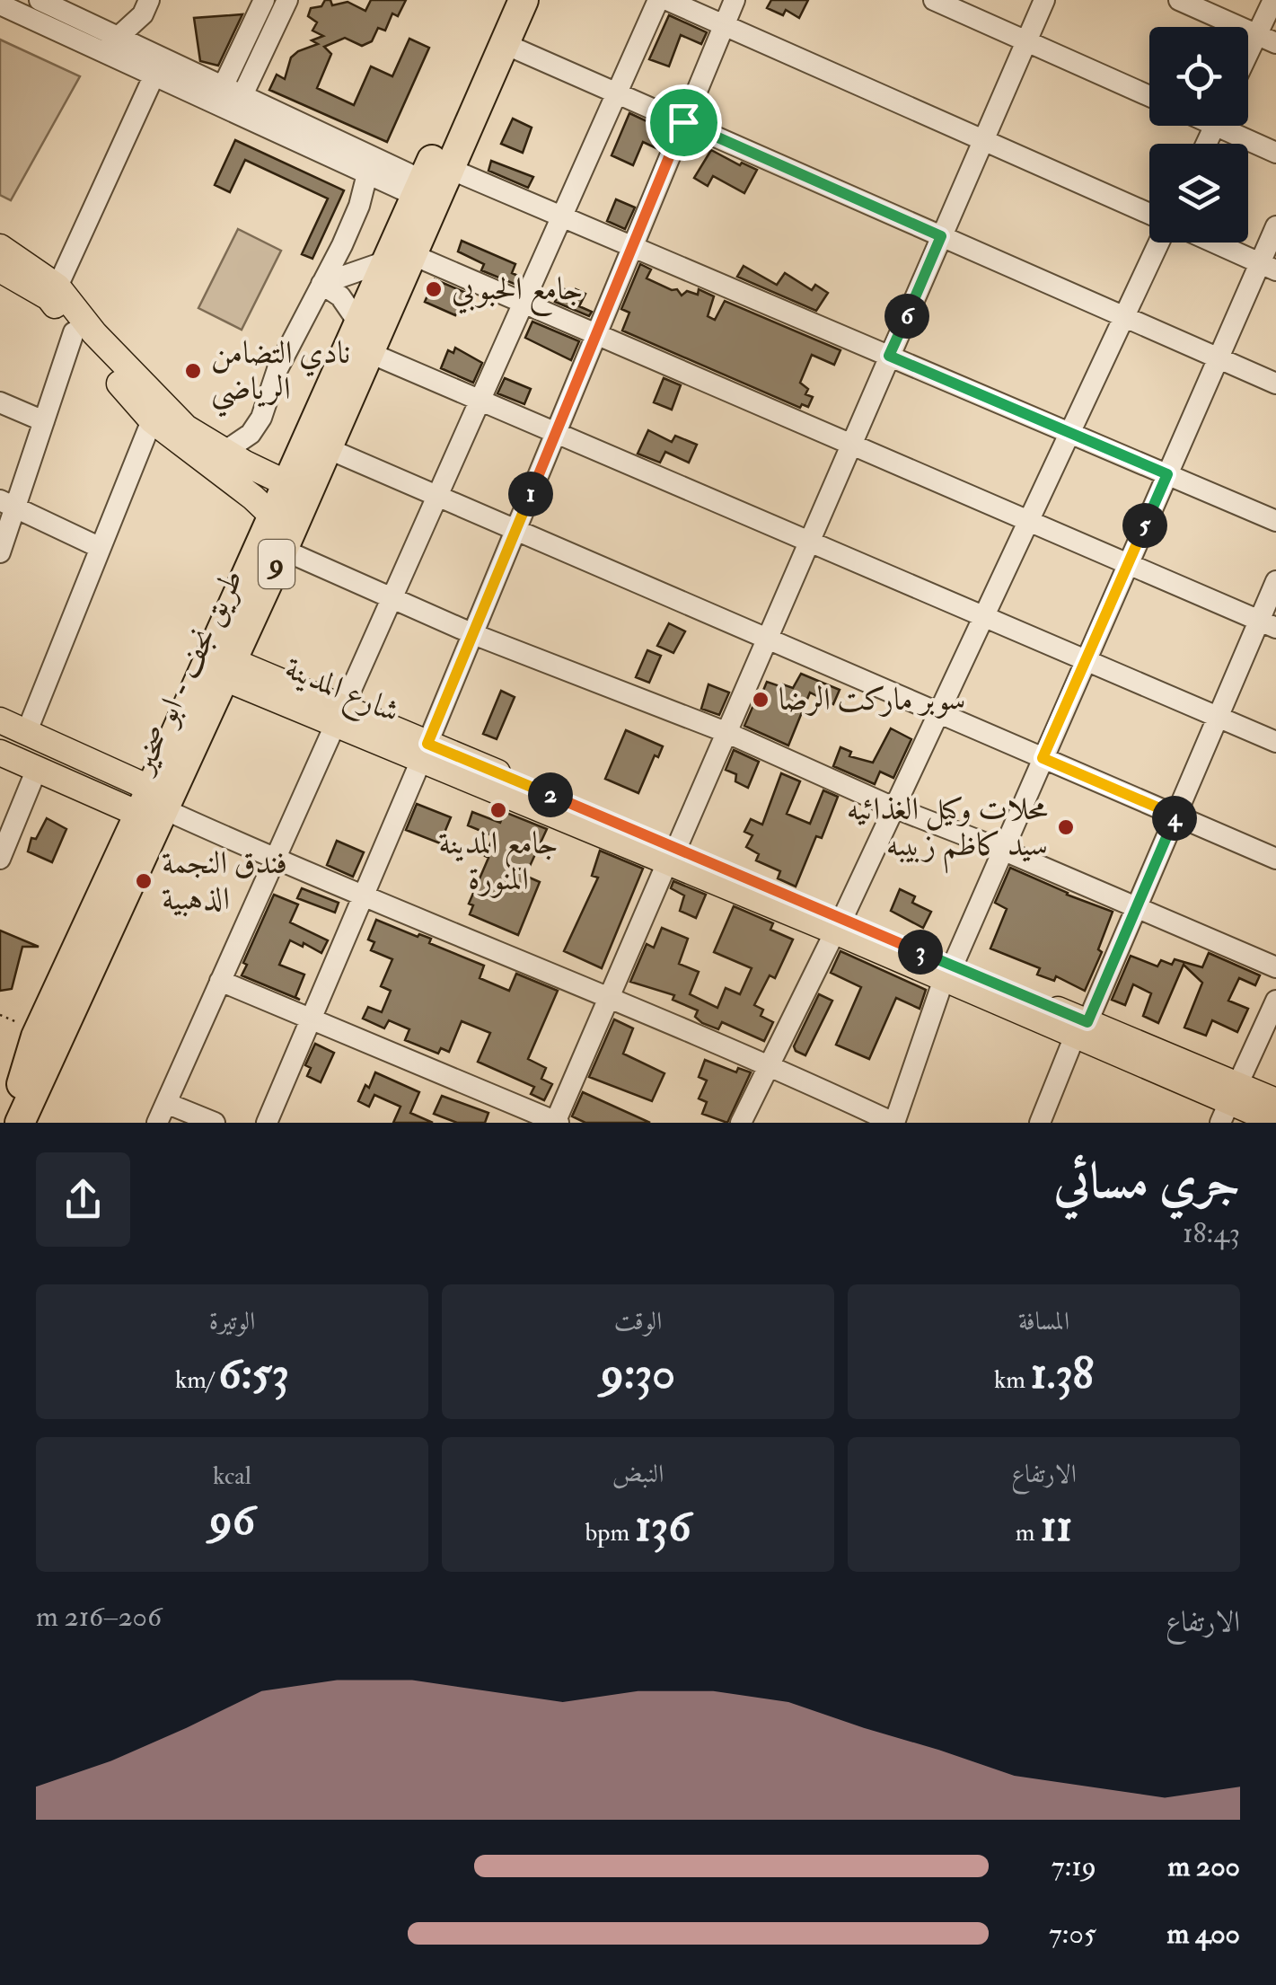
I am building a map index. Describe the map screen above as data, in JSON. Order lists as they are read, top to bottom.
{
  "streets": {
    "highway": ["9", "طريق نجف - ابو صخير"],
    "main road": ["شارع المدينة"]
  },
  "crossings": [
    ["طريق نجف - ابو صخير", "شارع المدينة"]
  ],
  "places": [
    "جامع الحبوبي",
    "نادي التضامن الرياضي",
    "سوبر ماركت الرضا",
    "جامع المدينة المنورة",
    "محلات وكيل الغذائيه سيد كاظم زبيبه",
    "فندق النجمة الذهبية"
  ],
  "page": {
    "pins": [
      "6",
      "1",
      "5",
      "2",
      "4",
      "3"
    ],
    "heading": ["جري مسائي", "18:43"],
    "stats": [
      ["المسافة", "1.38 km"],
      ["الوقت", "9:30"],
      ["الوتيرة", "6:53 /km"],
      ["الارتفاع", "11 m"],
      ["النبض", "136 bpm"],
      ["kcal", "96"]
    ],
    "chart": ["الارتفاع", "206–216 m"],
    "list": [
      {
        "name": "200 m",
        "note": "7:19"
      },
      {
        "name": "400 m",
        "note": "7:05"
      }
    ]
  }
}
